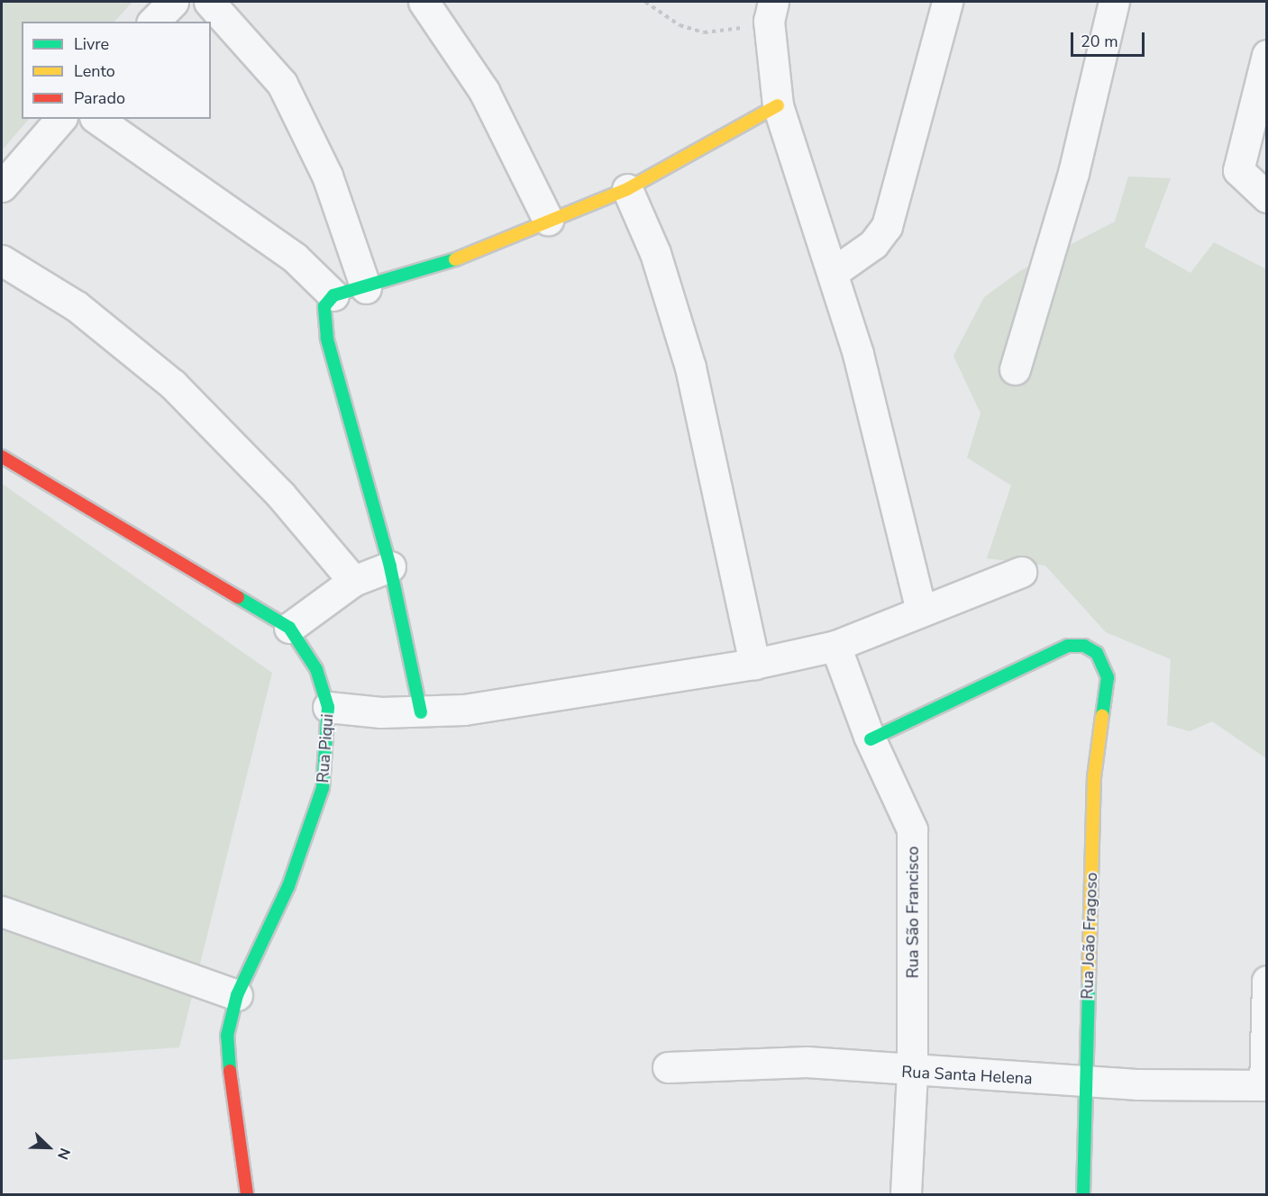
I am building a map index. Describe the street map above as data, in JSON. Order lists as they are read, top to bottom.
{
  "streets": {
    "street": [
      "Rua Piqui",
      "Rua São Francisco",
      "Rua João Fragoso",
      "Rua Santa Helena"
    ]
  },
  "crossings": [
    ["Rua São Francisco", "Rua João Fragoso"],
    ["Rua São Francisco", "Rua Santa Helena"],
    ["Rua João Fragoso", "Rua Santa Helena"]
  ],
  "legend": ["Livre", "Lento", "Parado"],
  "scale_bar": "20 m",
  "north": "bottom right"
}
